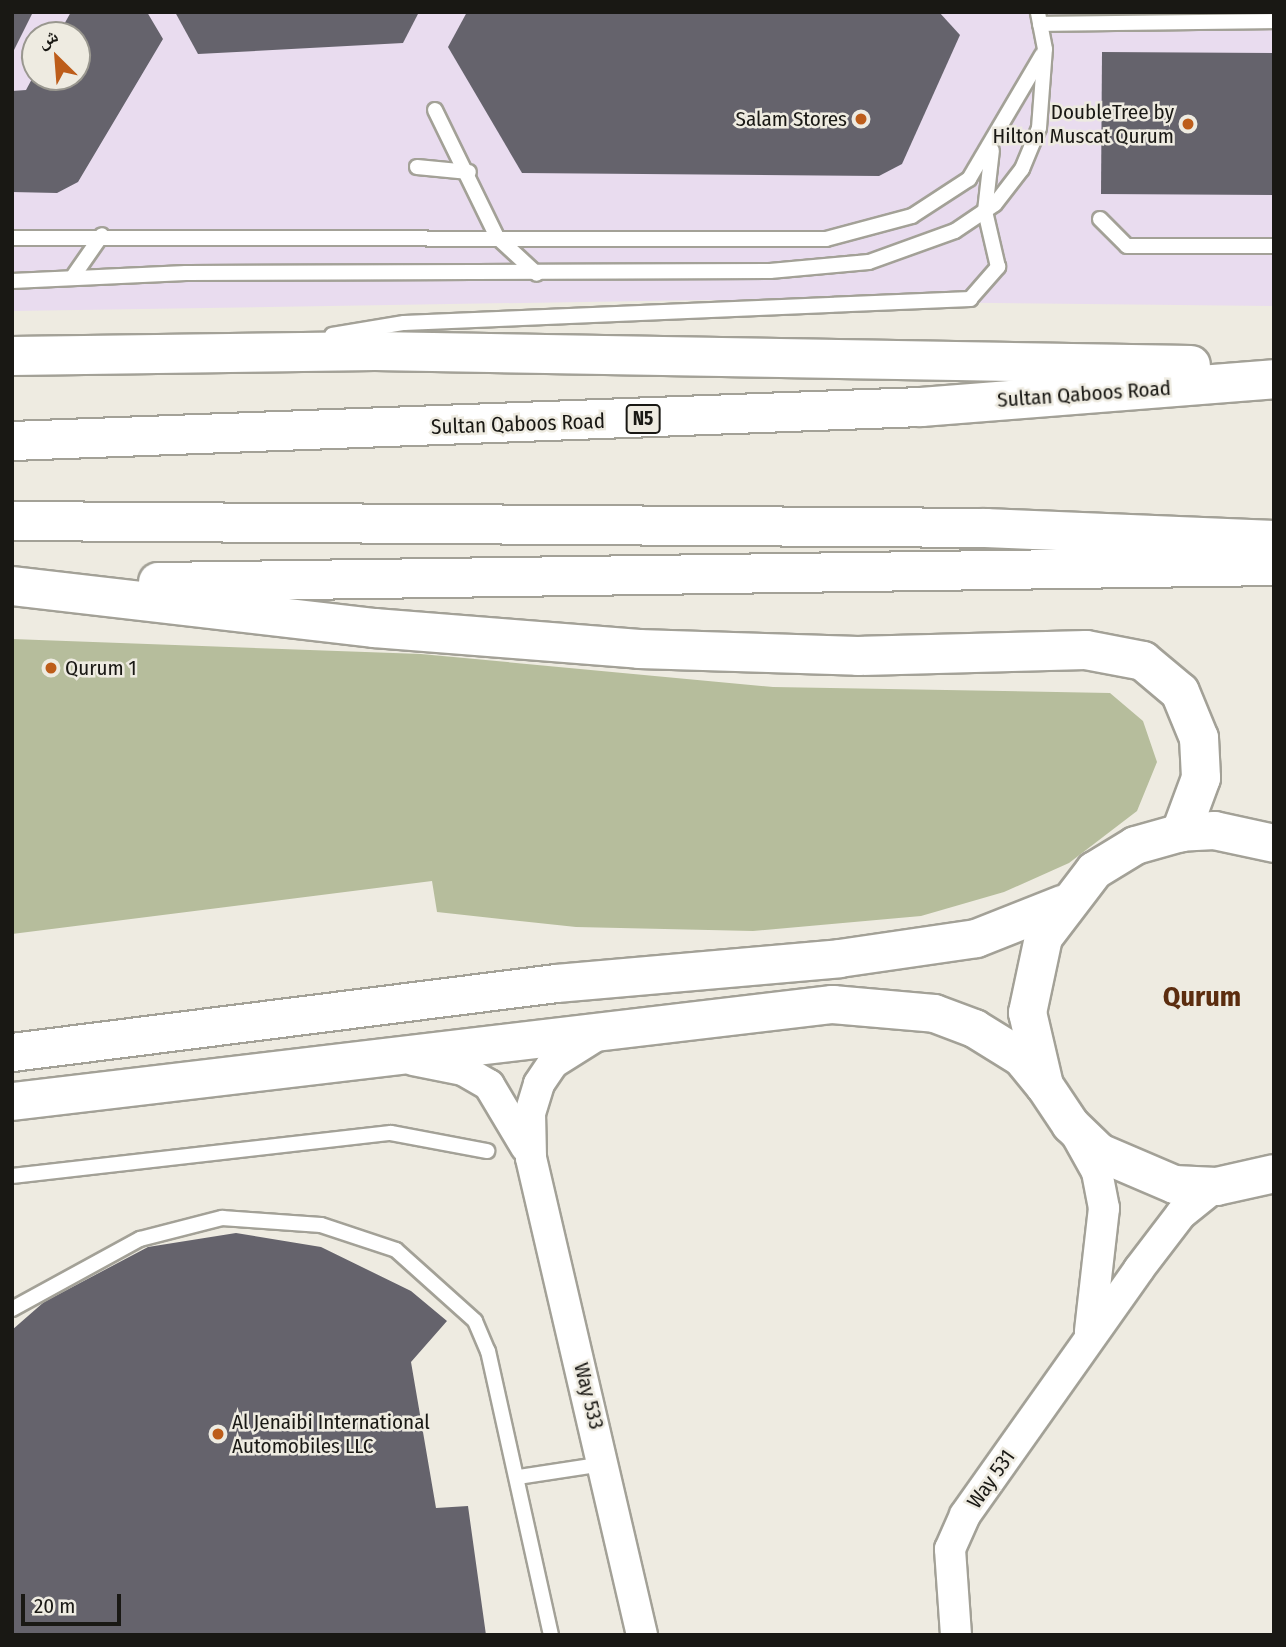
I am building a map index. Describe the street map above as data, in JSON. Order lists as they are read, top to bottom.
{
  "streets": {
    "highway": ["Sultan Qaboos Road", "N5"],
    "street": ["Way 533", "Way 531"]
  },
  "districts": ["Qurum"],
  "places": [
    "Salam Stores",
    "DoubleTree by Hilton Muscat Qurum",
    "Qurum 1",
    "Al Jenaibi International Automobiles LLC"
  ],
  "scale_bar": "20 m",
  "north": "top left"
}
